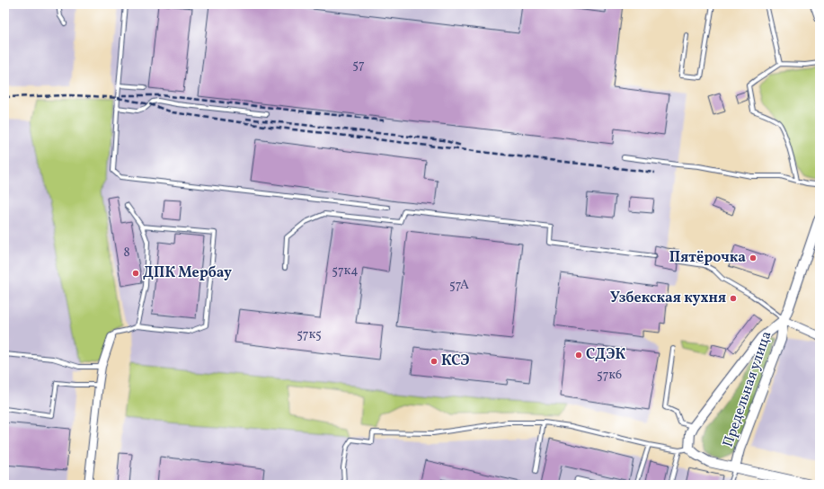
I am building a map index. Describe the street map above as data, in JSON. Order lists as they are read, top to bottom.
{
  "streets": {
    "street": ["Предельная улица"]
  },
  "places": [
    "Пятёрочка",
    "ДПК Мербау",
    "Узбекская кухня",
    "СДЭК",
    "КСЭ"
  ],
  "house_numbers": [
    "57",
    "8",
    "57к4",
    "57А",
    "57к5",
    "57к6"
  ]
}
